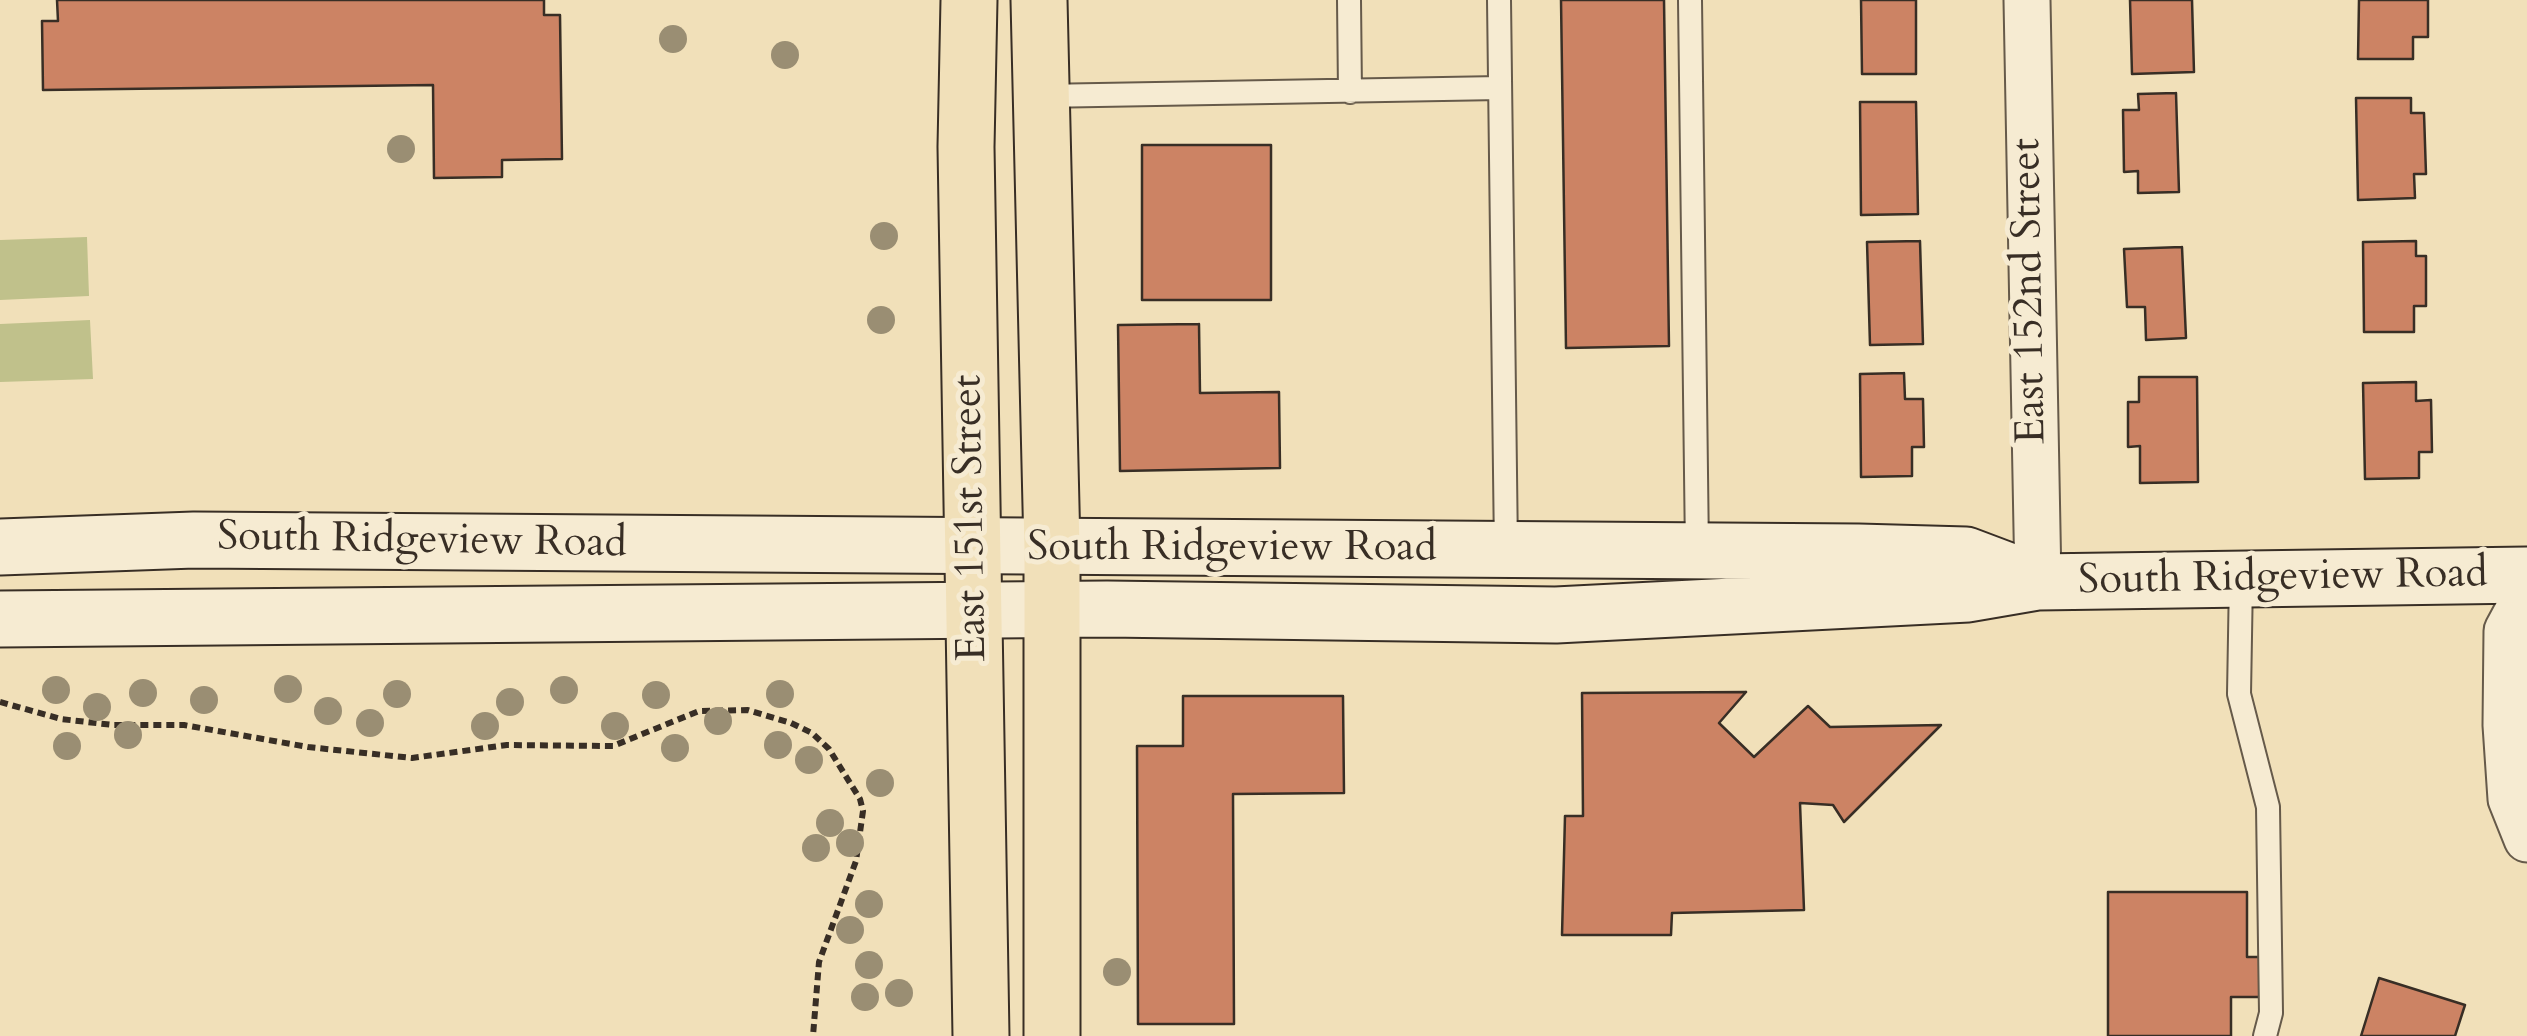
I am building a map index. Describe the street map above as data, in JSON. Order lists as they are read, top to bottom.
{
  "streets": {
    "main road": ["East 151st Street", "South Ridgeview Road"],
    "street": ["East 152nd Street"]
  },
  "crossings": [
    ["East 152nd Street", "South Ridgeview Road"],
    ["East 151st Street", "South Ridgeview Road"]
  ]
}
